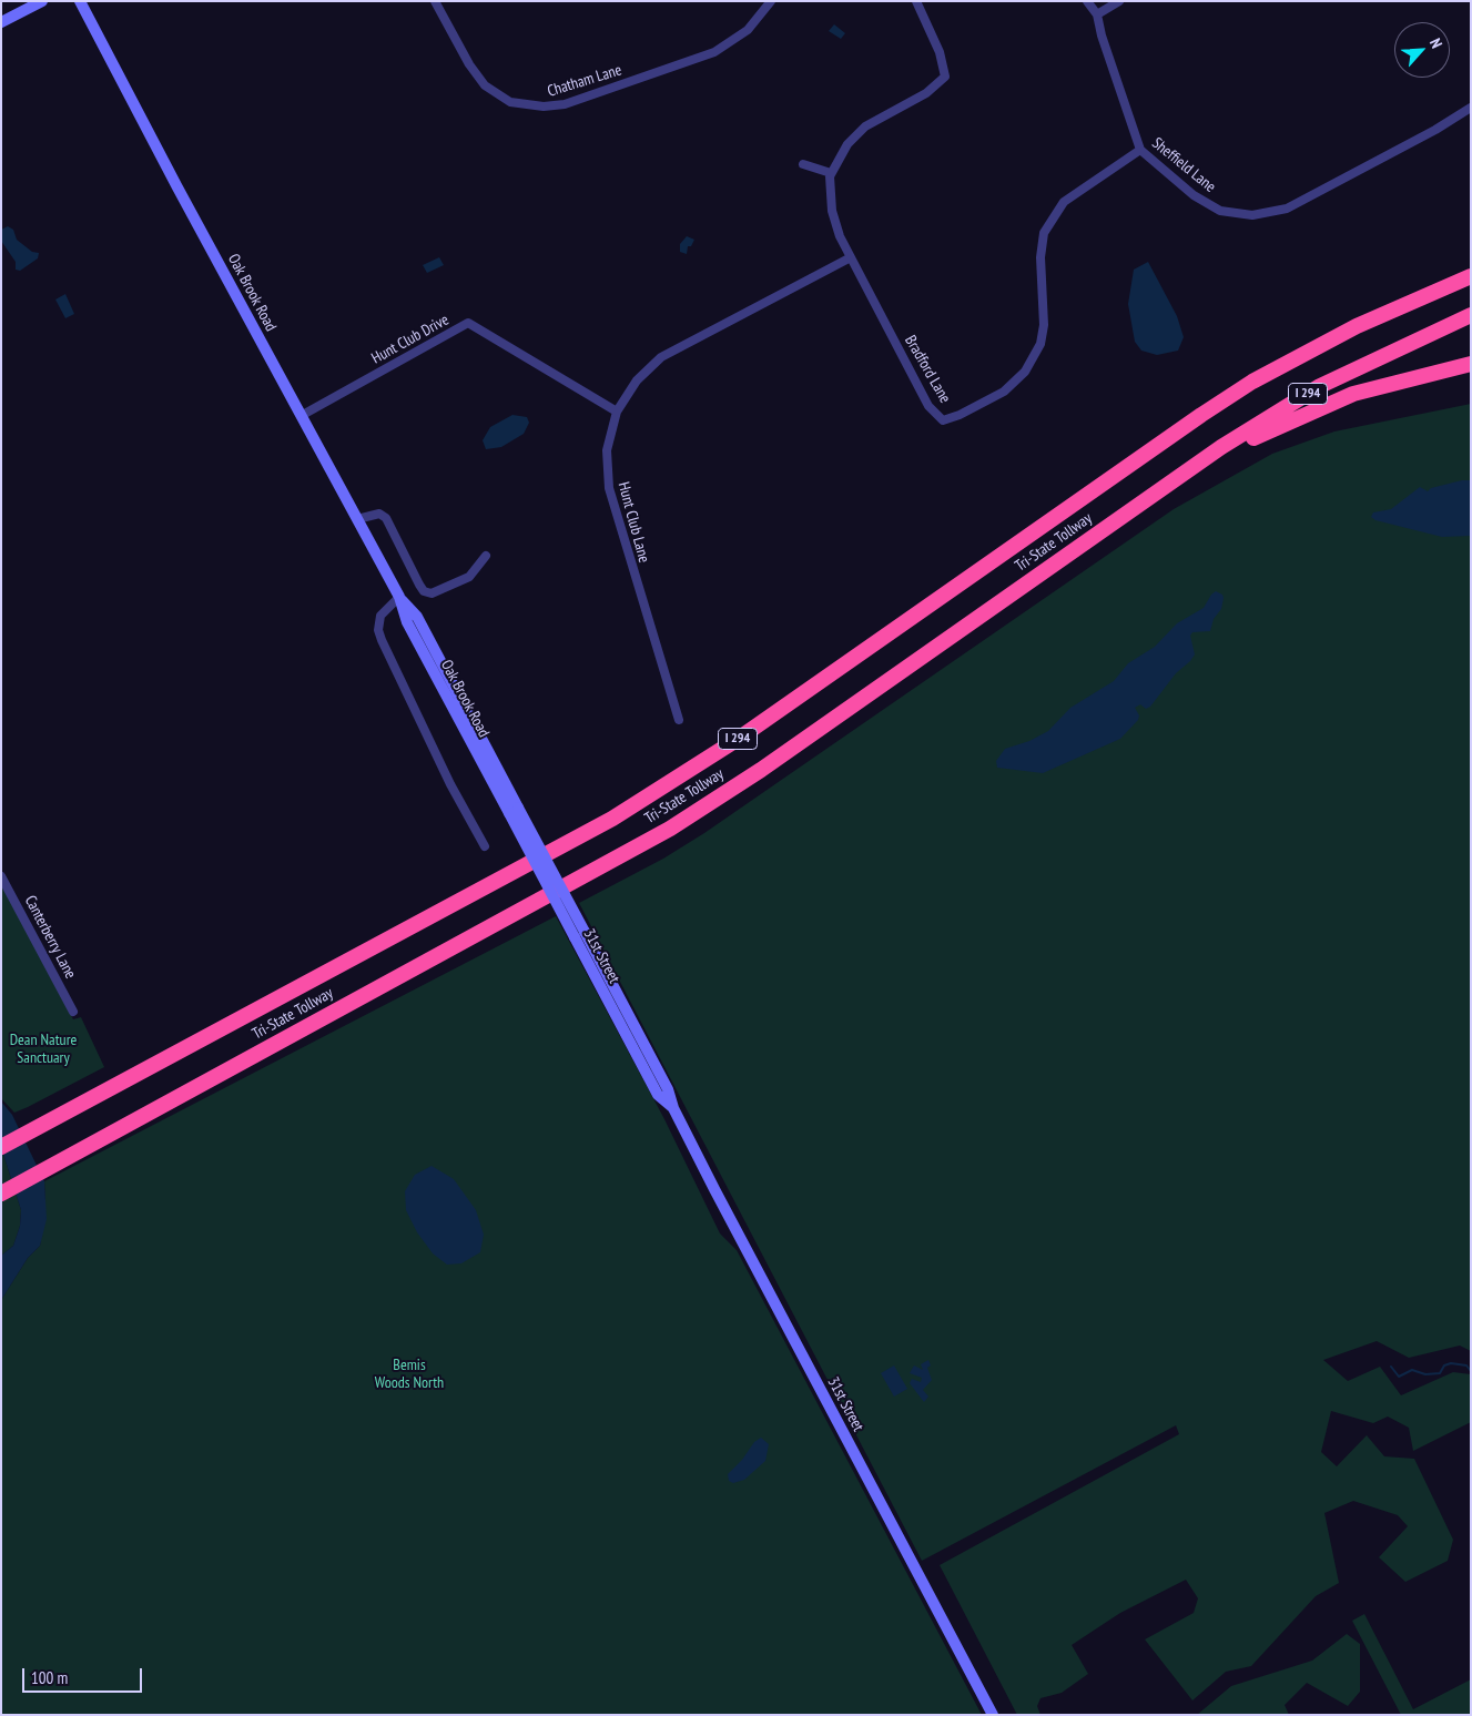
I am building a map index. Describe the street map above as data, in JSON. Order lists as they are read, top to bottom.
{
  "streets": {
    "highway": ["I 294", "Tri-State Tollway"],
    "main road": ["Oak Brook Road", "31st Street"],
    "street": [
      "Chatham Lane",
      "Sheffield Lane",
      "Hunt Club Drive",
      "Bradford Lane",
      "Hunt Club Lane",
      "Canterberry Lane"
    ]
  },
  "crossings": [
    ["Sheffield Lane", "Bradford Lane"],
    ["Oak Brook Road", "Hunt Club Drive"],
    ["Oak Brook Road", "31st Street"],
    ["Hunt Club Drive", "Hunt Club Lane"],
    ["Bradford Lane", "Hunt Club Lane"]
  ],
  "parks": ["Dean Nature Sanctuary", "Bemis Woods North"],
  "scale_bar": "100 m",
  "north": "top right"
}
